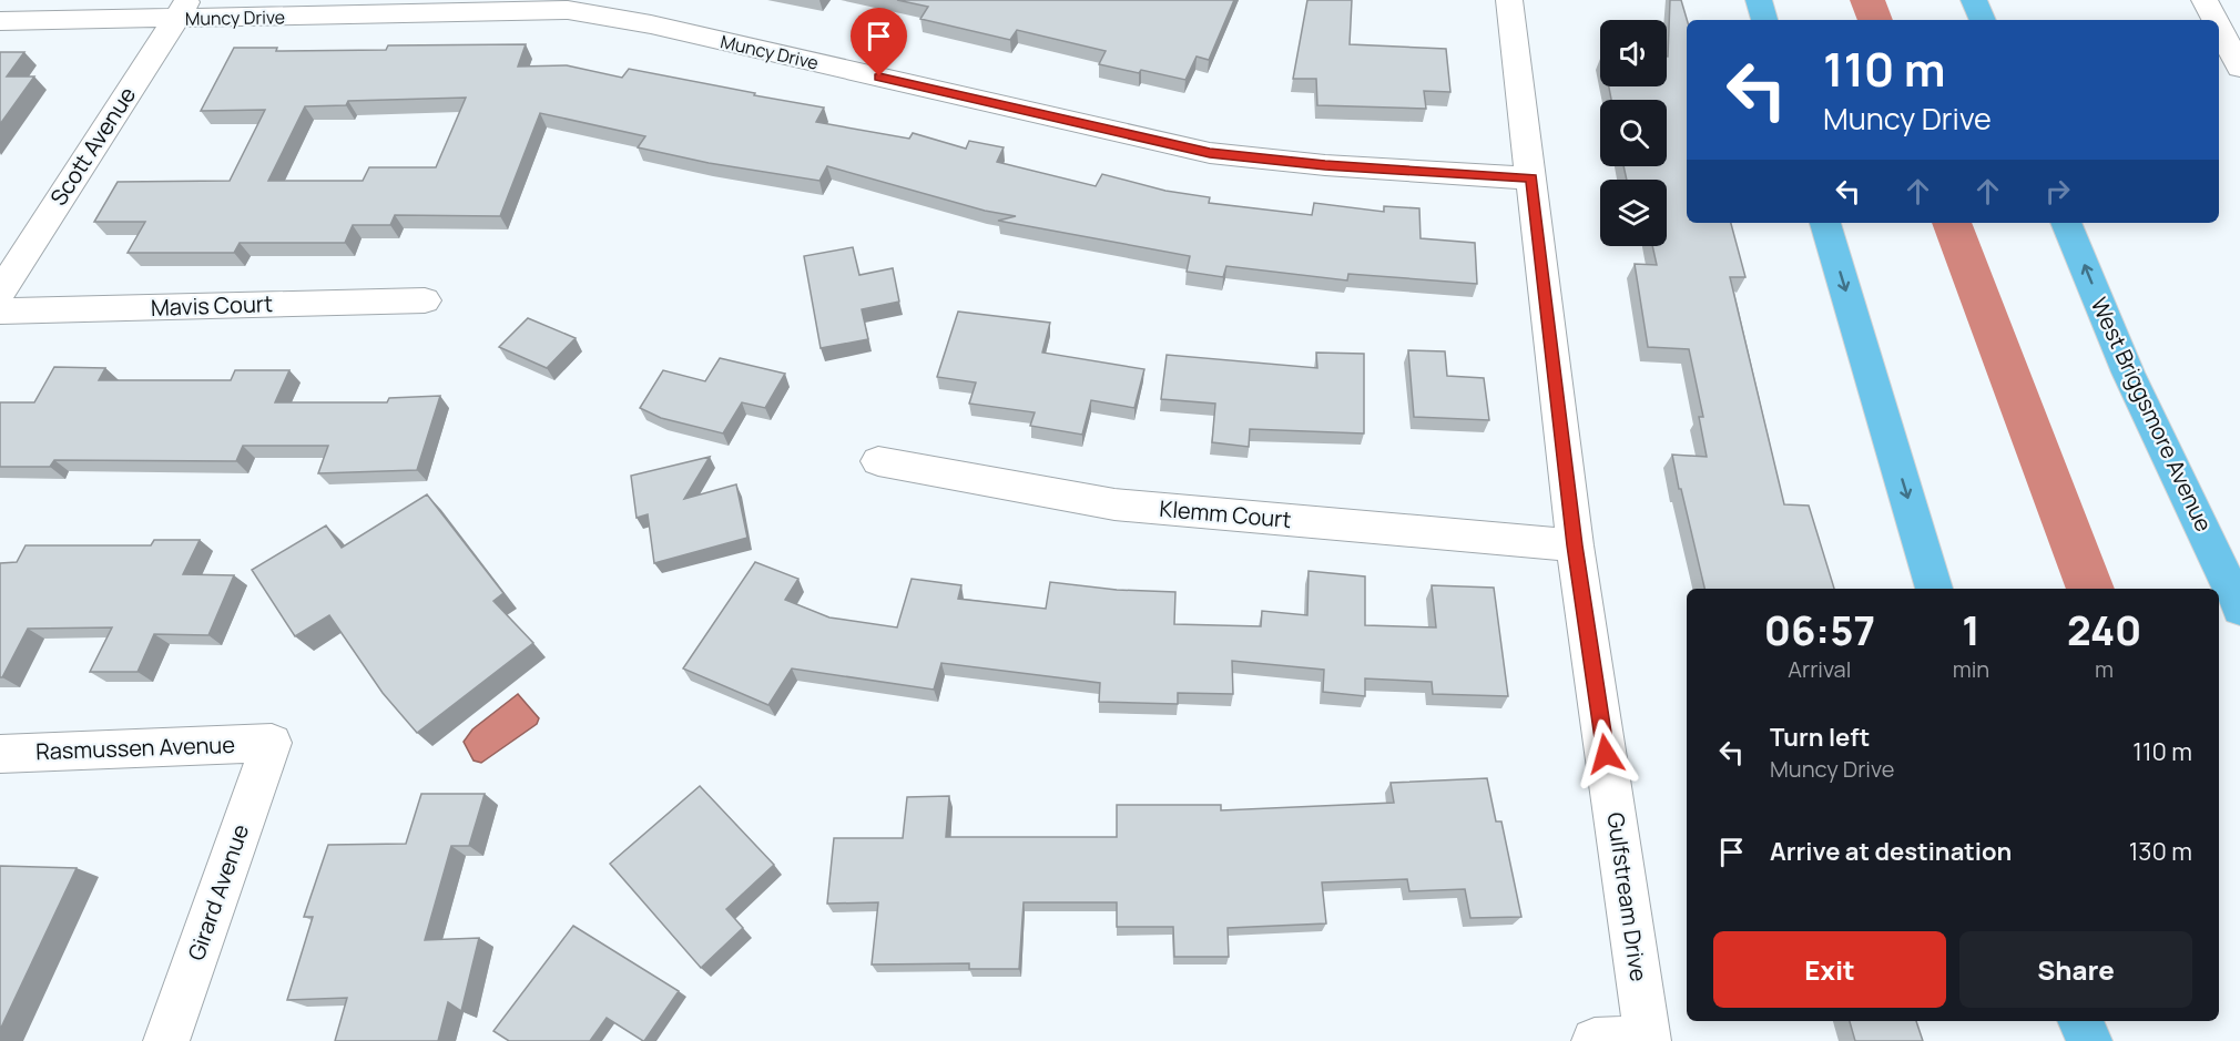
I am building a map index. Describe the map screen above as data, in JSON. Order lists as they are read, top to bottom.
{
  "streets": {
    "main road": ["West Briggsmore Avenue"],
    "street": [
      "Muncy Drive",
      "Scott Avenue",
      "Mavis Court",
      "Klemm Court",
      "Rasmussen Avenue",
      "Girard Avenue",
      "Gulfstream Drive"
    ]
  },
  "crossings": [
    ["Muncy Drive", "Scott Avenue"],
    ["Muncy Drive", "Gulfstream Drive"],
    ["Klemm Court", "Gulfstream Drive"],
    ["Rasmussen Avenue", "Girard Avenue"]
  ],
  "page": {
    "turn": ["110 m", "Muncy Drive"],
    "eta": [
      "06:57",
      "Arrival",
      "1",
      "min",
      "240",
      "m"
    ],
    "list": [
      {
        "name": "Turn left",
        "note": "Muncy Drive",
        "value": "110 m"
      },
      {
        "name": "Arrive at destination",
        "value": "130 m"
      }
    ],
    "buttons": ["Exit", "Share"]
  }
}
